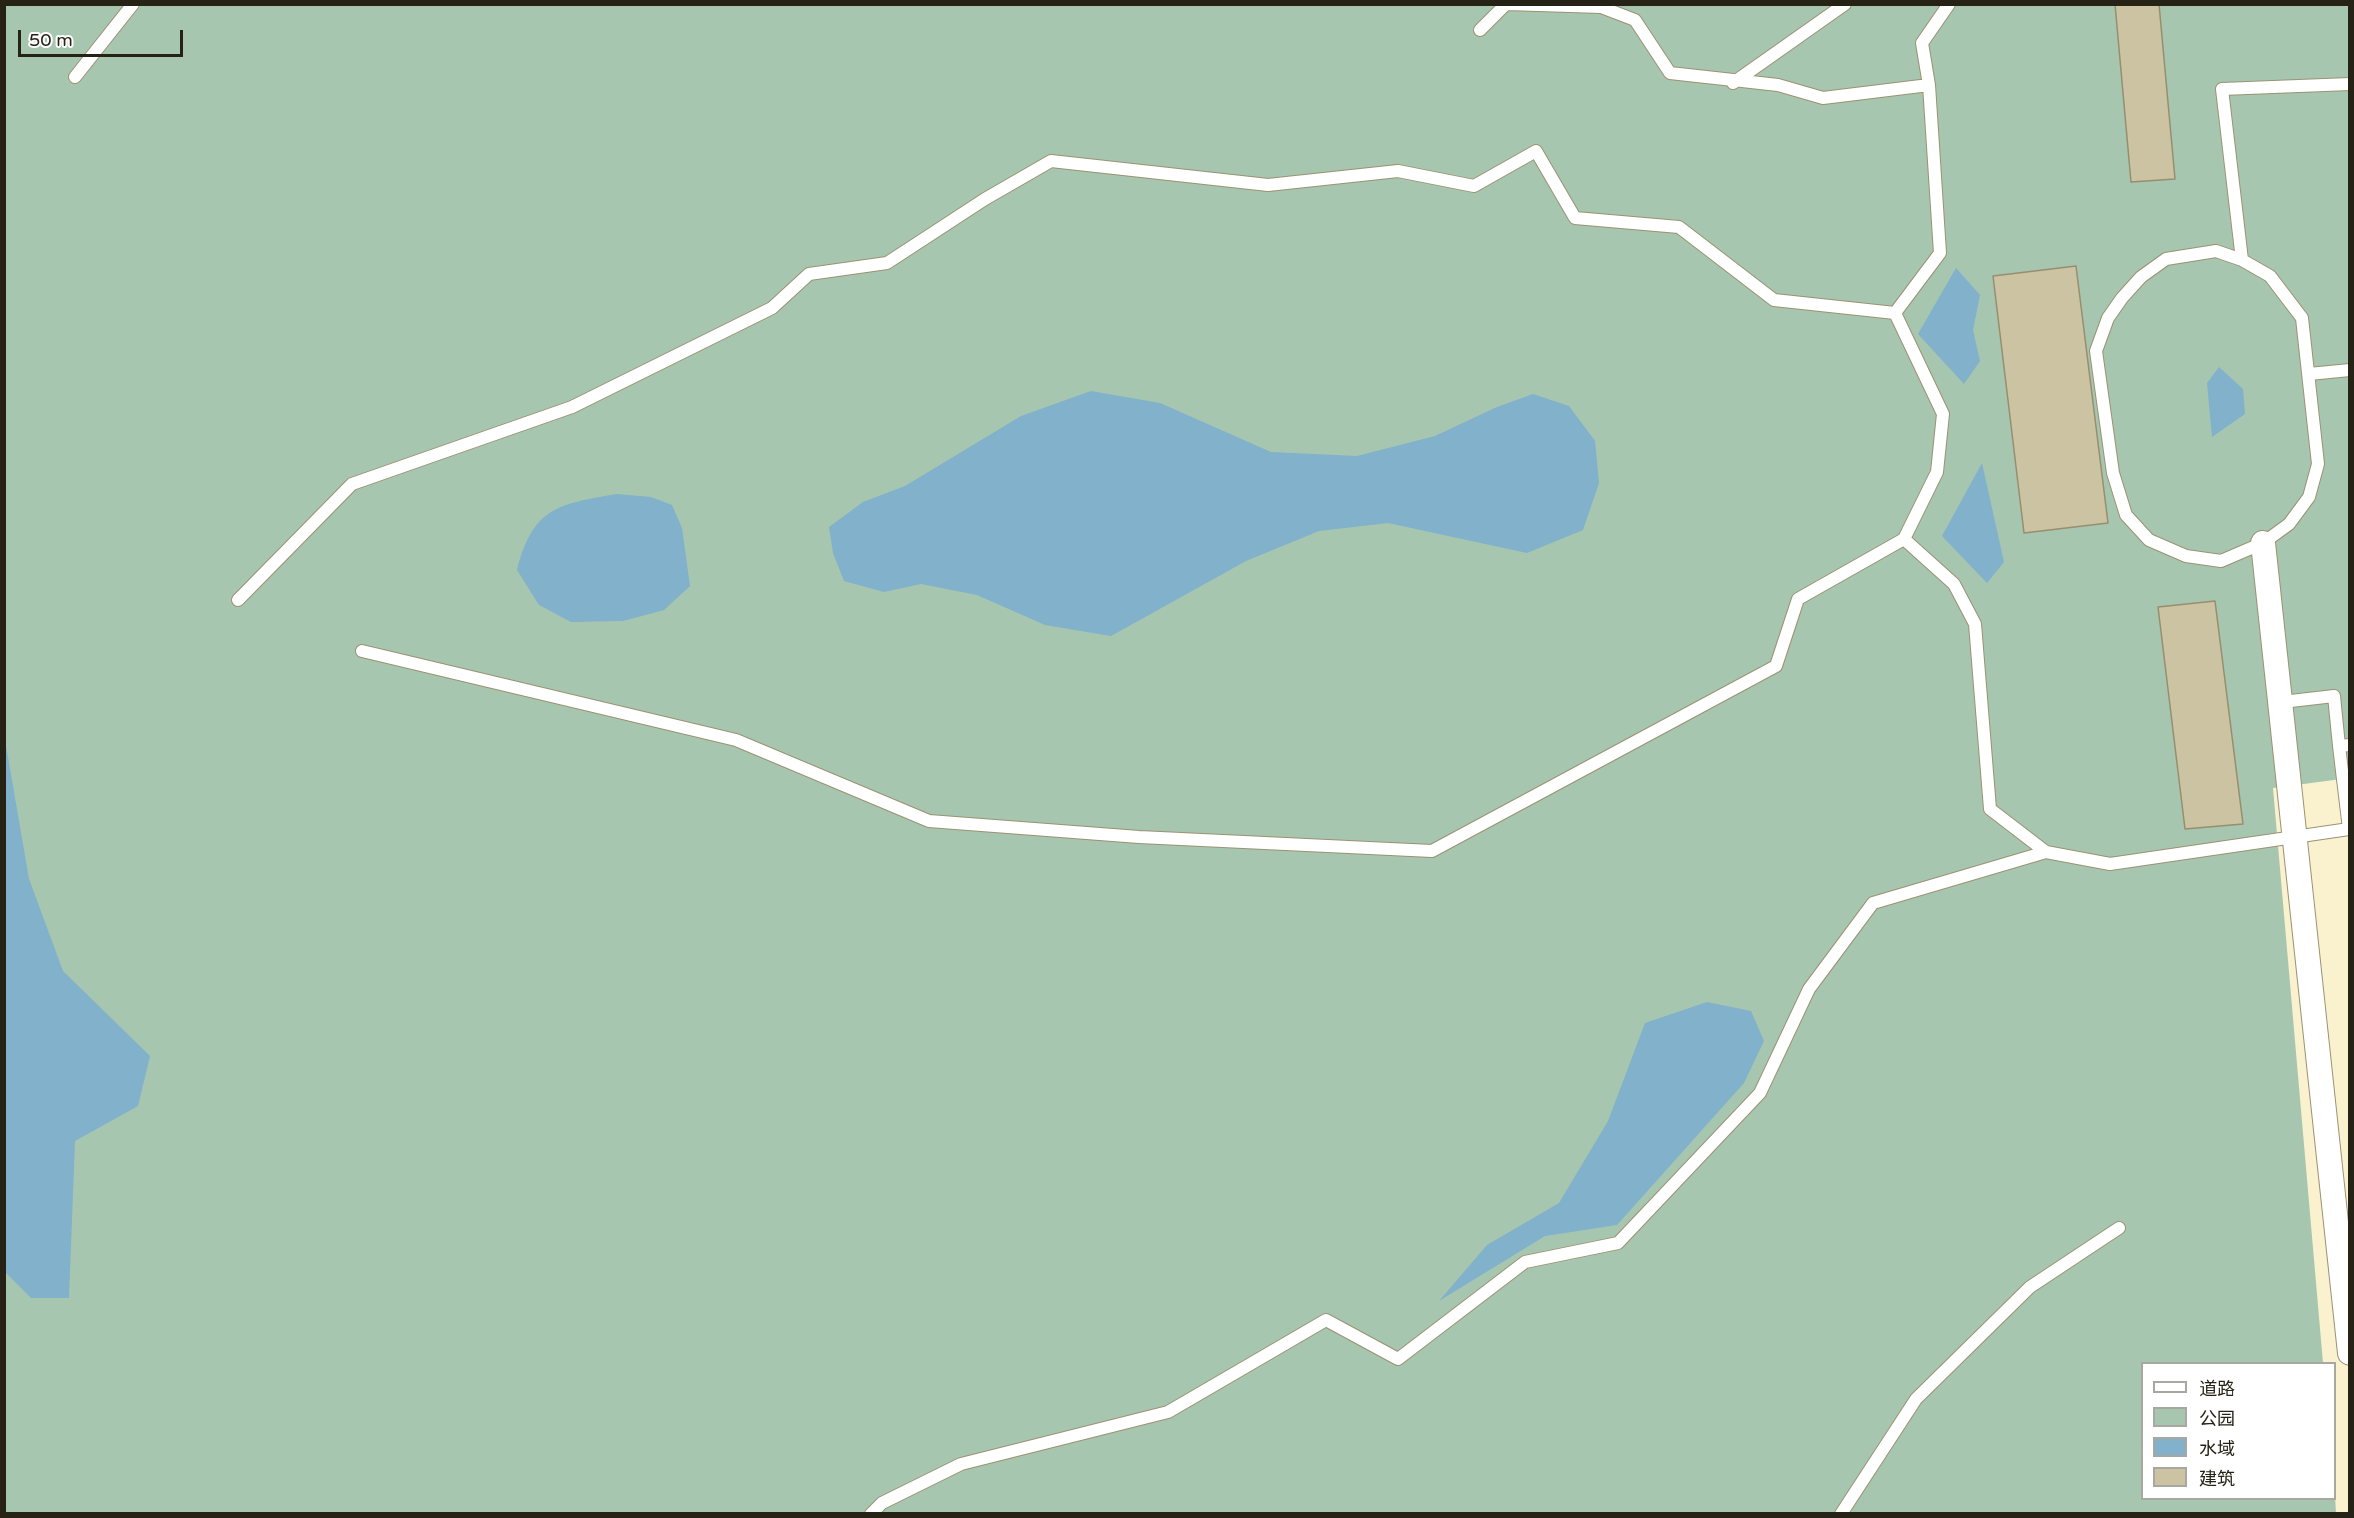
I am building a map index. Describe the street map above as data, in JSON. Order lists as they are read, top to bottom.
{
  "legend": [
    "道路",
    "公园",
    "水域",
    "建筑"
  ],
  "scale_bar": "50 m"
}
